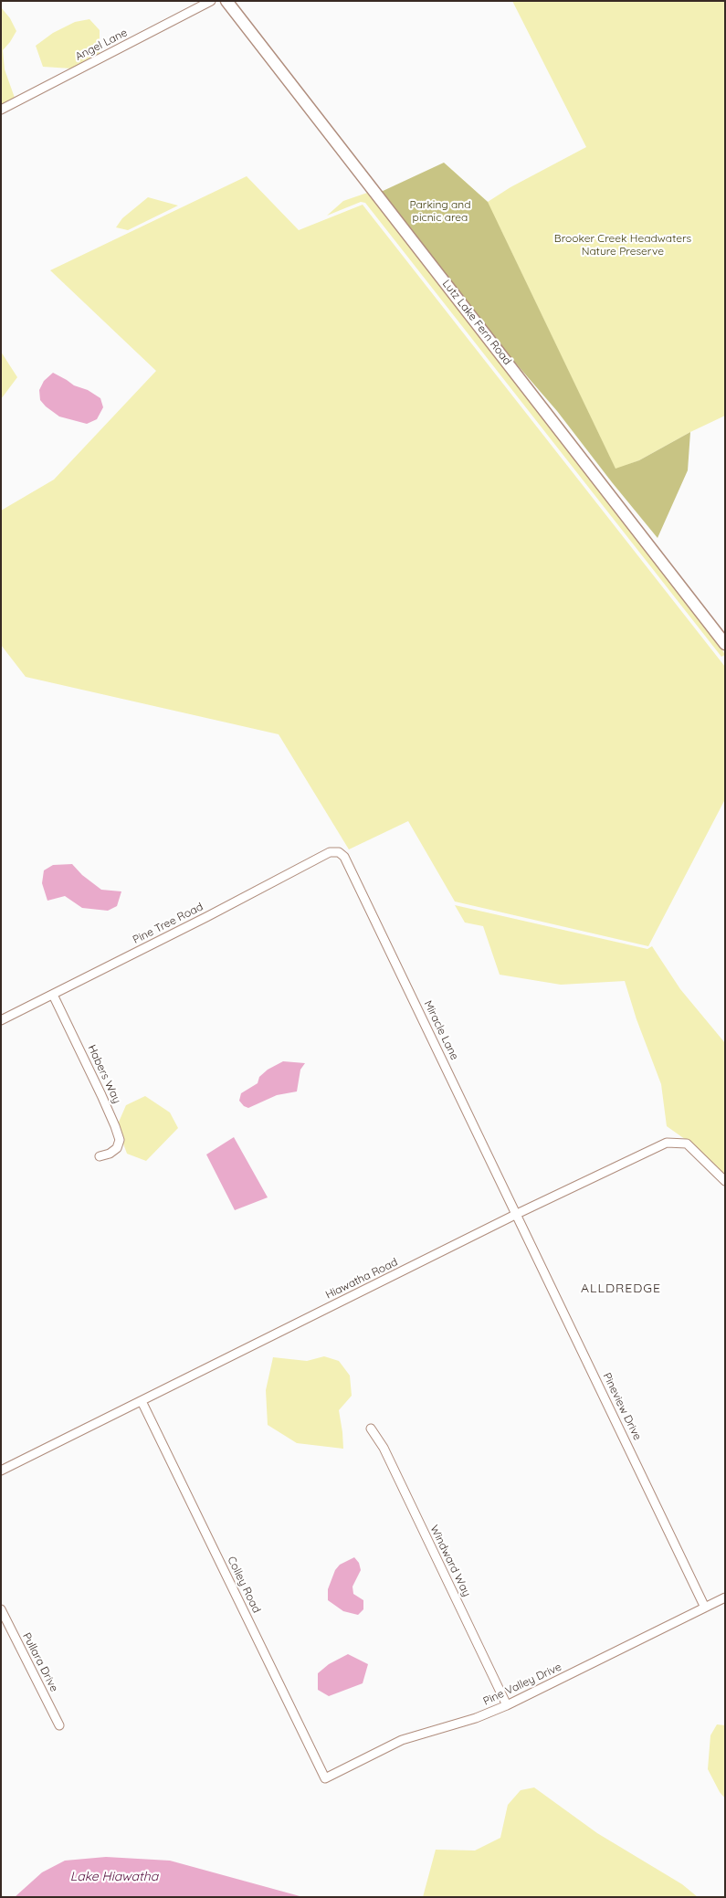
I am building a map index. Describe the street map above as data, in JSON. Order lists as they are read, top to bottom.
{
  "streets": {
    "main road": ["Lutz Lake Fern Road"],
    "street": [
      "Angel Lane",
      "Pine Tree Road",
      "Miracle Lane",
      "Habers Way",
      "Hiawatha Road",
      "Pineview Drive",
      "Windward Way",
      "Colley Road",
      "Pullara Drive",
      "Pine Valley Drive"
    ]
  },
  "crossings": [
    ["Pine Tree Road", "Miracle Lane"],
    ["Pine Tree Road", "Habers Way"],
    ["Miracle Lane", "Hiawatha Road"],
    ["Miracle Lane", "Pineview Drive"],
    ["Hiawatha Road", "Pineview Drive"],
    ["Hiawatha Road", "Colley Road"],
    ["Pineview Drive", "Pine Valley Drive"],
    ["Windward Way", "Pine Valley Drive"],
    ["Colley Road", "Pine Valley Drive"]
  ],
  "districts": ["ALLDREDGE"],
  "water": ["Lake Hiawatha"],
  "parks": ["Parking and picnic area", "Brooker Creek Headwaters Nature Preserve"]
}
